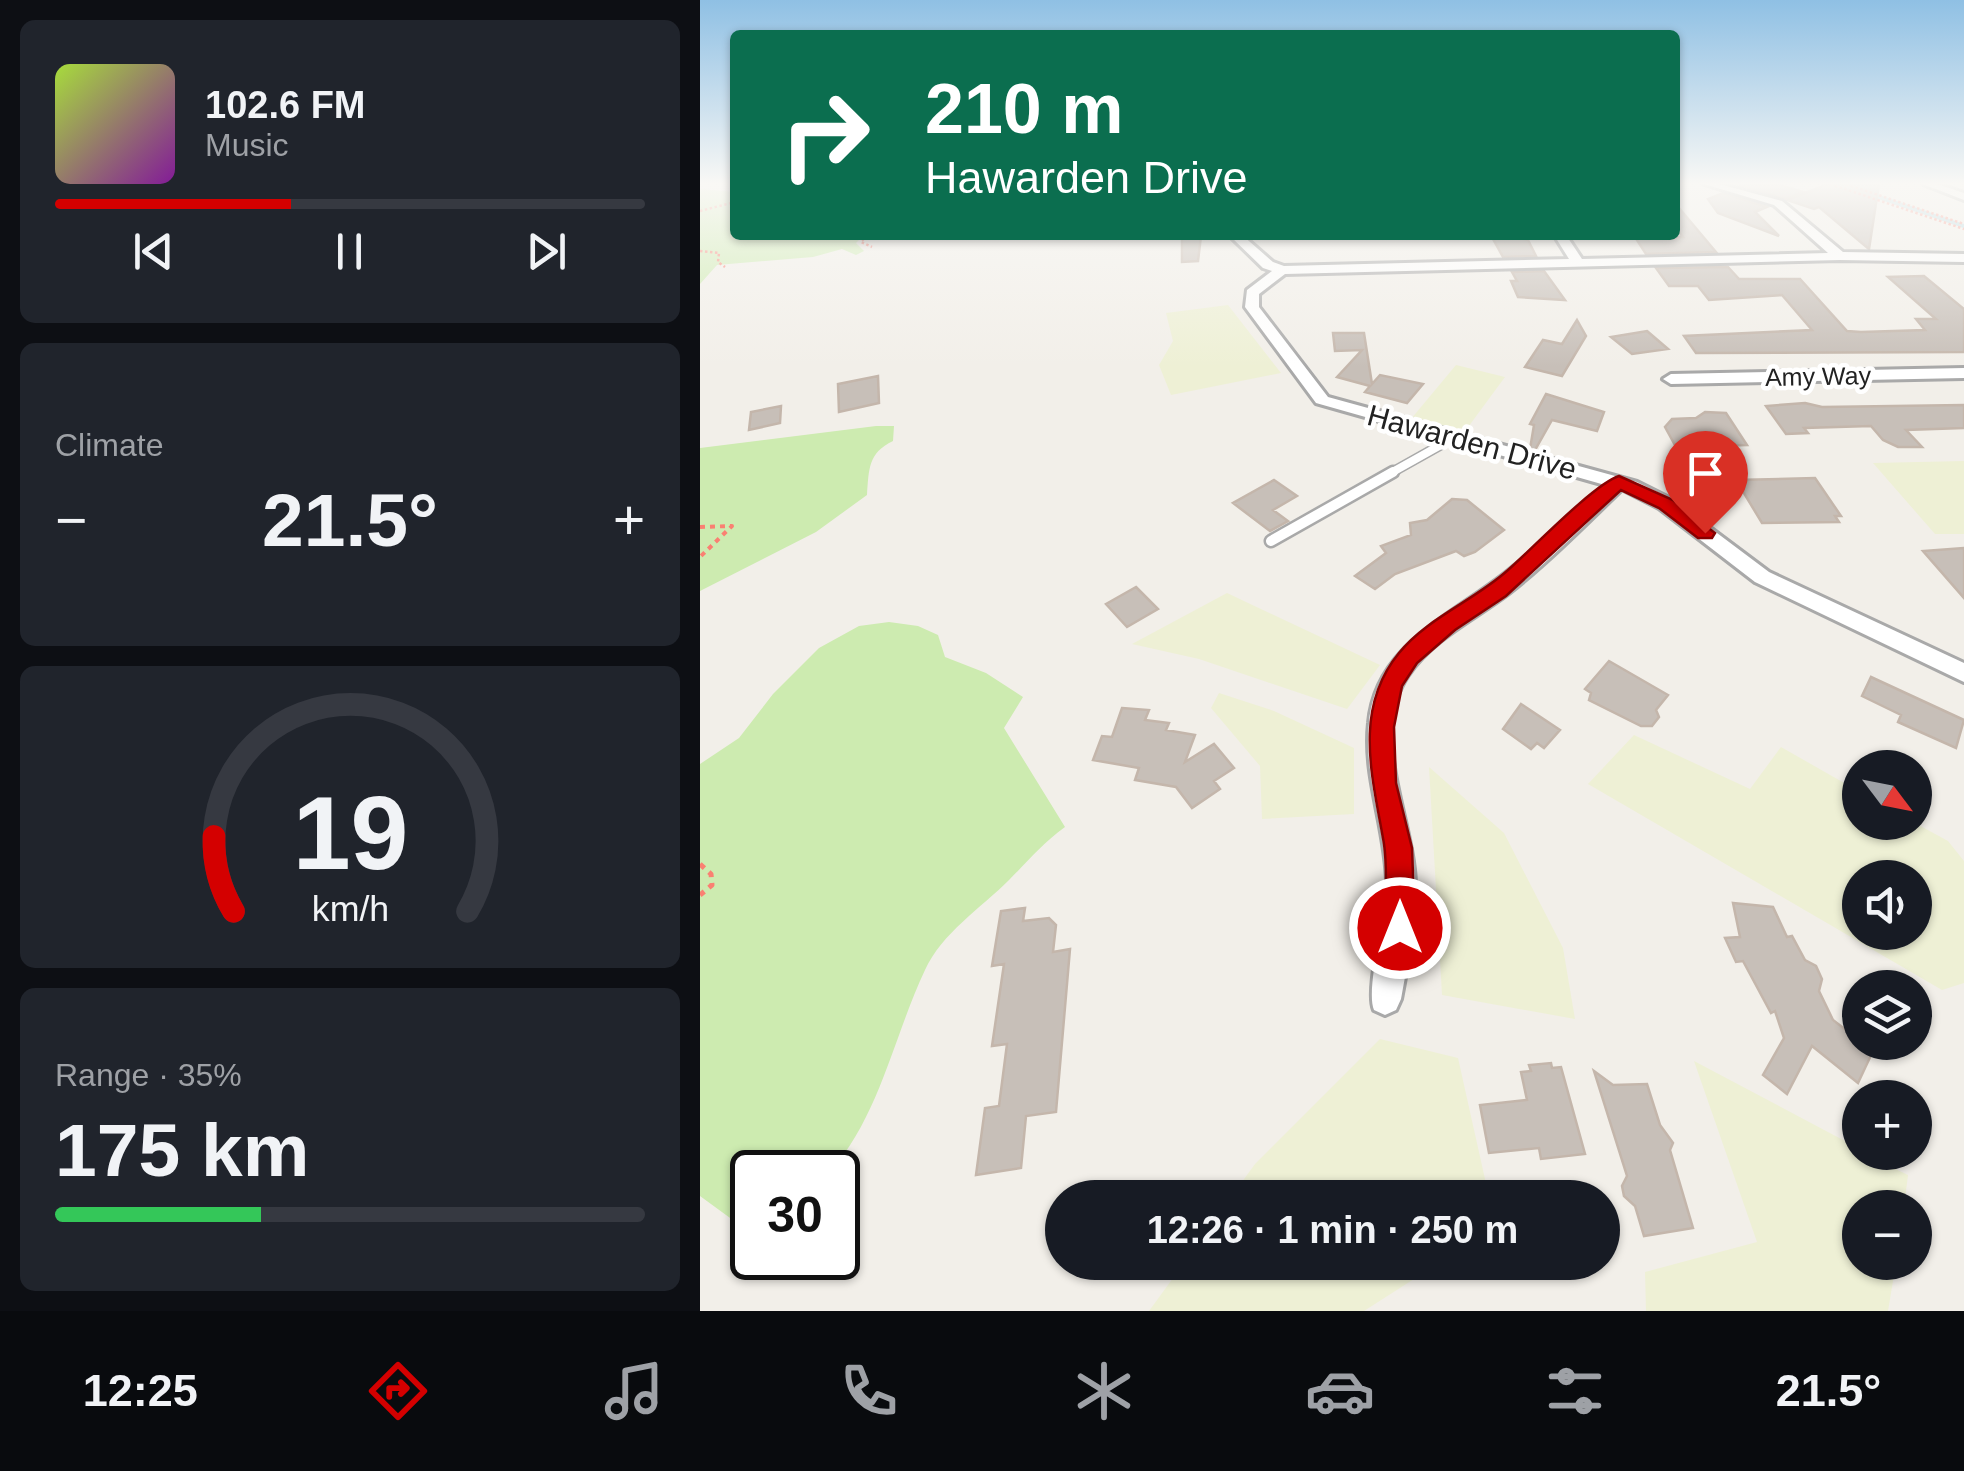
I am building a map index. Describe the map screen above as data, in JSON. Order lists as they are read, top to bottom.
{
  "streets": {
    "street": ["Amy Way", "Hawarden Drive"]
  },
  "north": "bottom right",
  "page": {
    "turn": ["210 m", "Hawarden Drive"],
    "song": ["102.6 FM", "Music"],
    "tile": [
      "Climate",
      ["Range · 35%", "175 km"]
    ],
    "heat": ["−", "21.5°", "+"],
    "map_buttons": ["+", "−"],
    "limit": "30",
    "trip": "12:26 · 1 min · 250 m",
    "tabs": ["12:25", "21.5°"],
    "gauge": ["19", "km/h"]
  }
}
